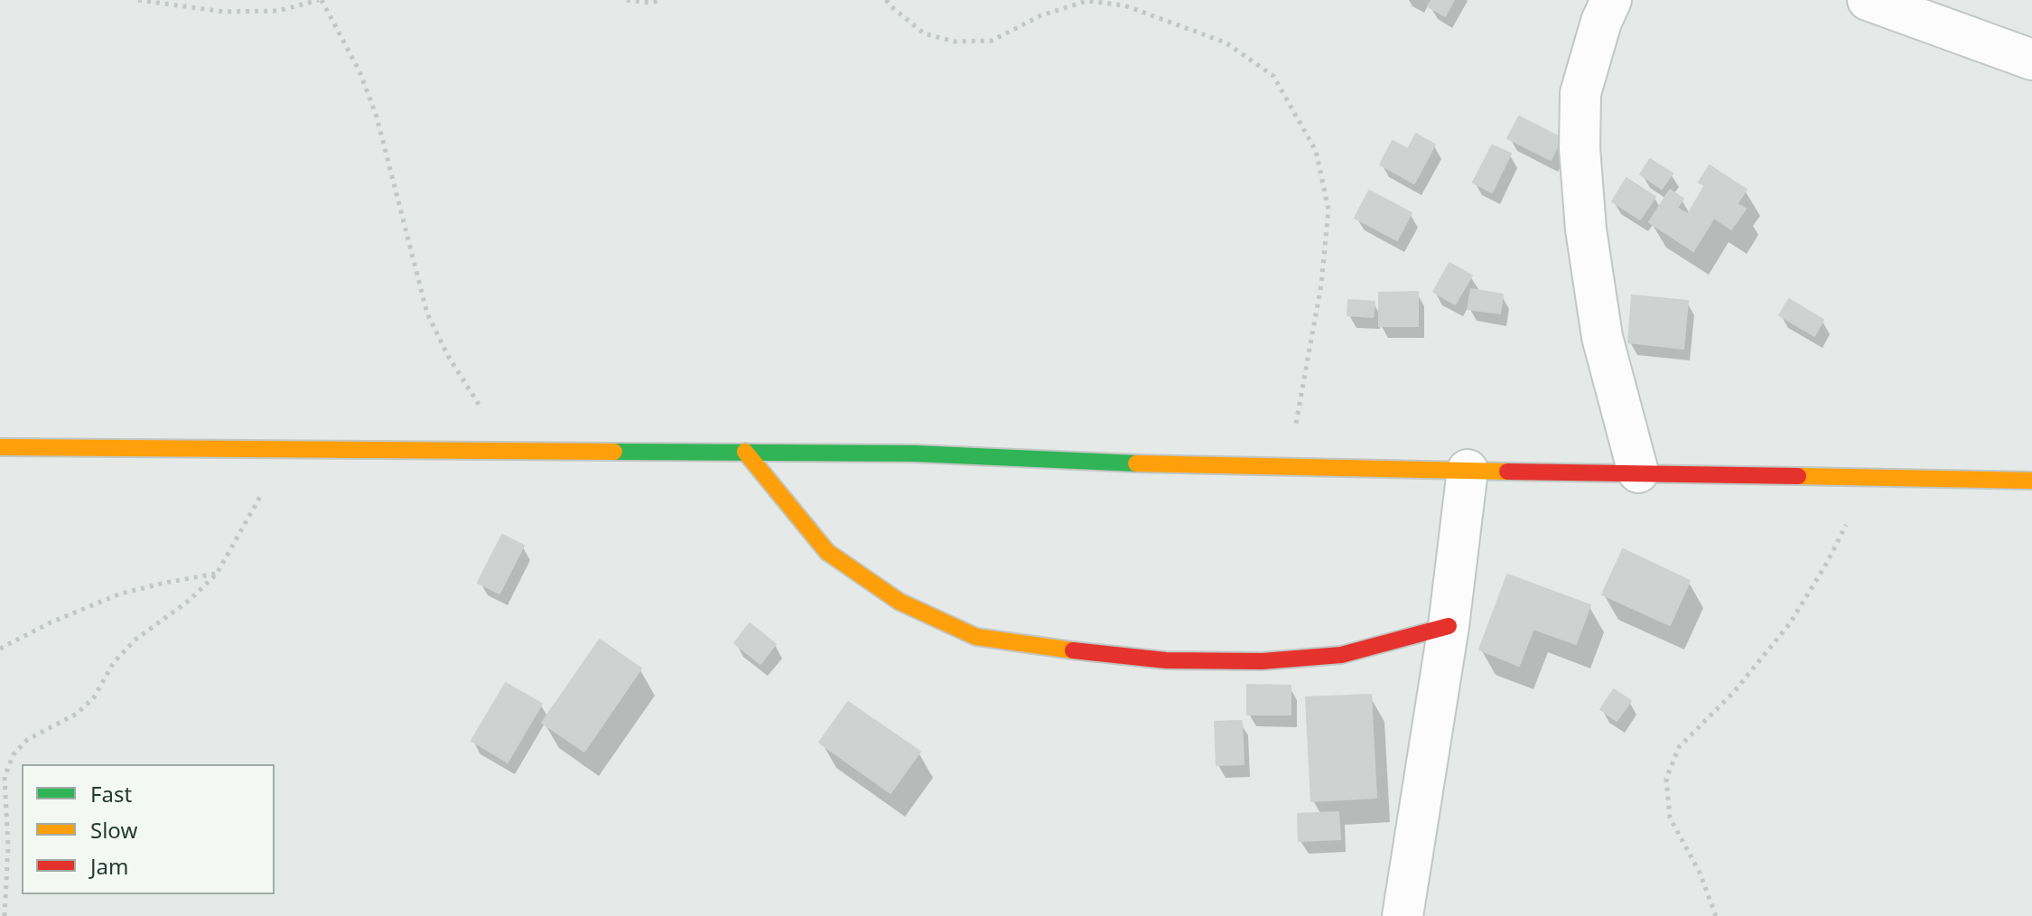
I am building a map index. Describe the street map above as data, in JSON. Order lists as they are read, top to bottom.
{
  "legend": ["Fast", "Slow", "Jam"]
}
